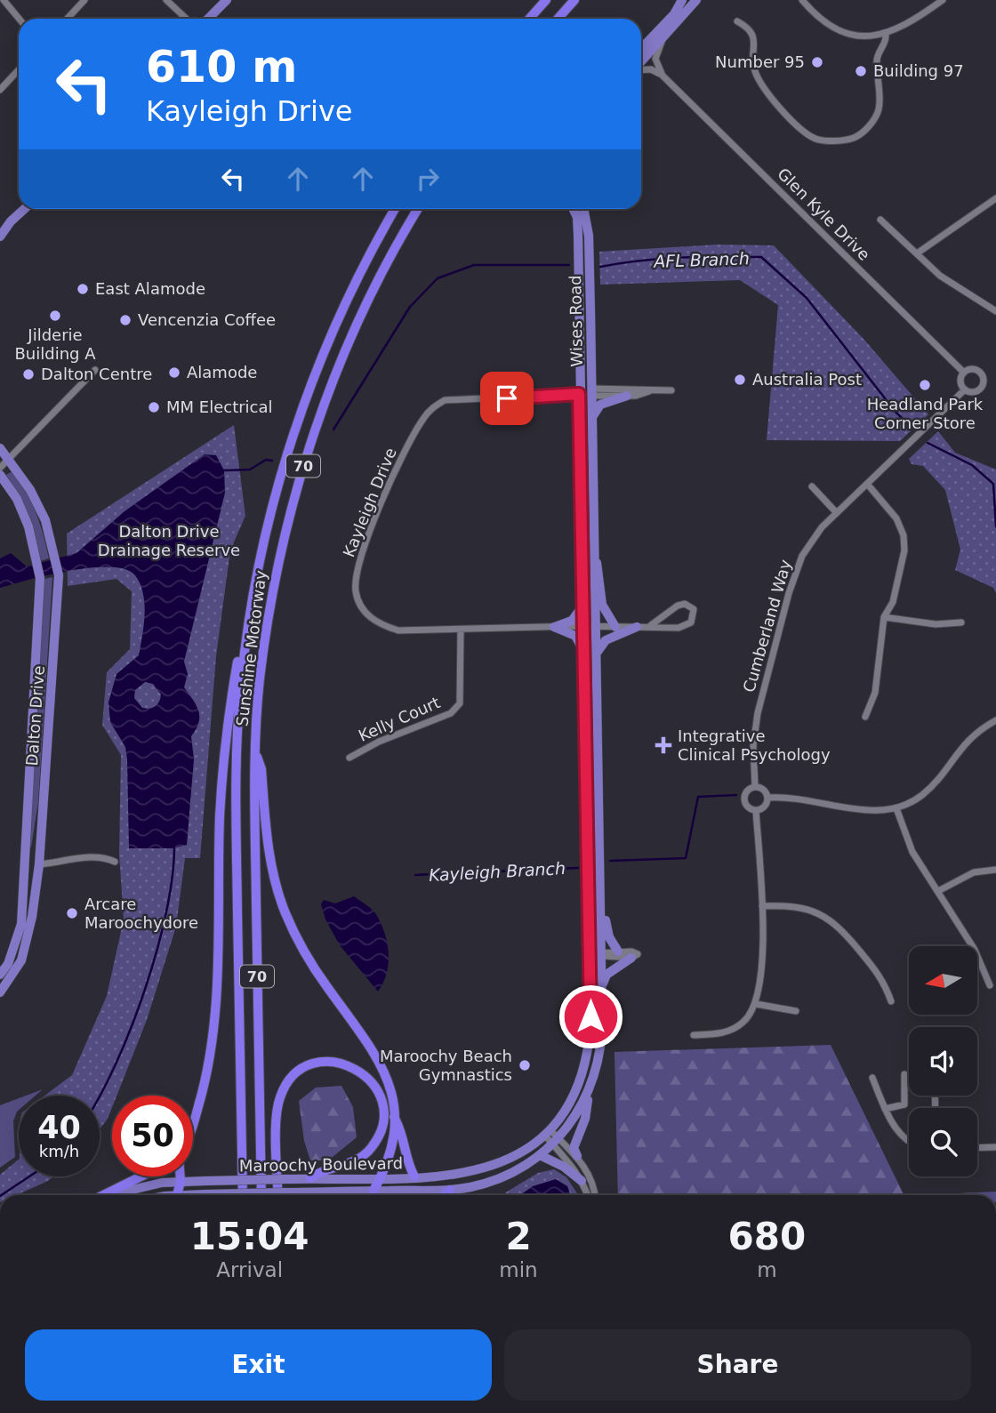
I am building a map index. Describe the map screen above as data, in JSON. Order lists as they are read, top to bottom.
{
  "streets": {
    "highway": ["70", "Sunshine Motorway"],
    "main road": [
      "Wises Road",
      "Kayleigh Drive",
      "Dalton Drive",
      "Maroochy Boulevard"
    ],
    "street": ["Glen Kyle Drive", "Cumberland Way", "Kelly Court"]
  },
  "crossings": [
    ["Glen Kyle Drive", "Cumberland Way"],
    ["Wises Road", "Kayleigh Drive"],
    ["Wises Road", "Maroochy Boulevard"],
    ["Kayleigh Drive", "Kelly Court"]
  ],
  "water": ["AFL Branch", "Kayleigh Branch"],
  "parks": ["Dalton Drive Drainage Reserve"],
  "places": {
    "other": [
      "Number 95",
      "Building 97",
      "East Alamode",
      "Jilderie Building A",
      "Vencenzia Coffee",
      "Alamode",
      "Dalton Centre",
      "Australia Post",
      "Headland Park Corner Store",
      "MM Electrical",
      "Arcare Maroochydore",
      "Maroochy Beach Gymnastics"
    ],
    "health": ["Integrative Clinical Psychology"]
  },
  "north": "left",
  "page": {
    "turn": ["610 m", "Kayleigh Drive"],
    "speed": "40 km/h",
    "limit": "50",
    "eta": [
      "15:04",
      "Arrival",
      "2",
      "min",
      "680",
      "m"
    ],
    "buttons": ["Exit", "Share"]
  }
}
